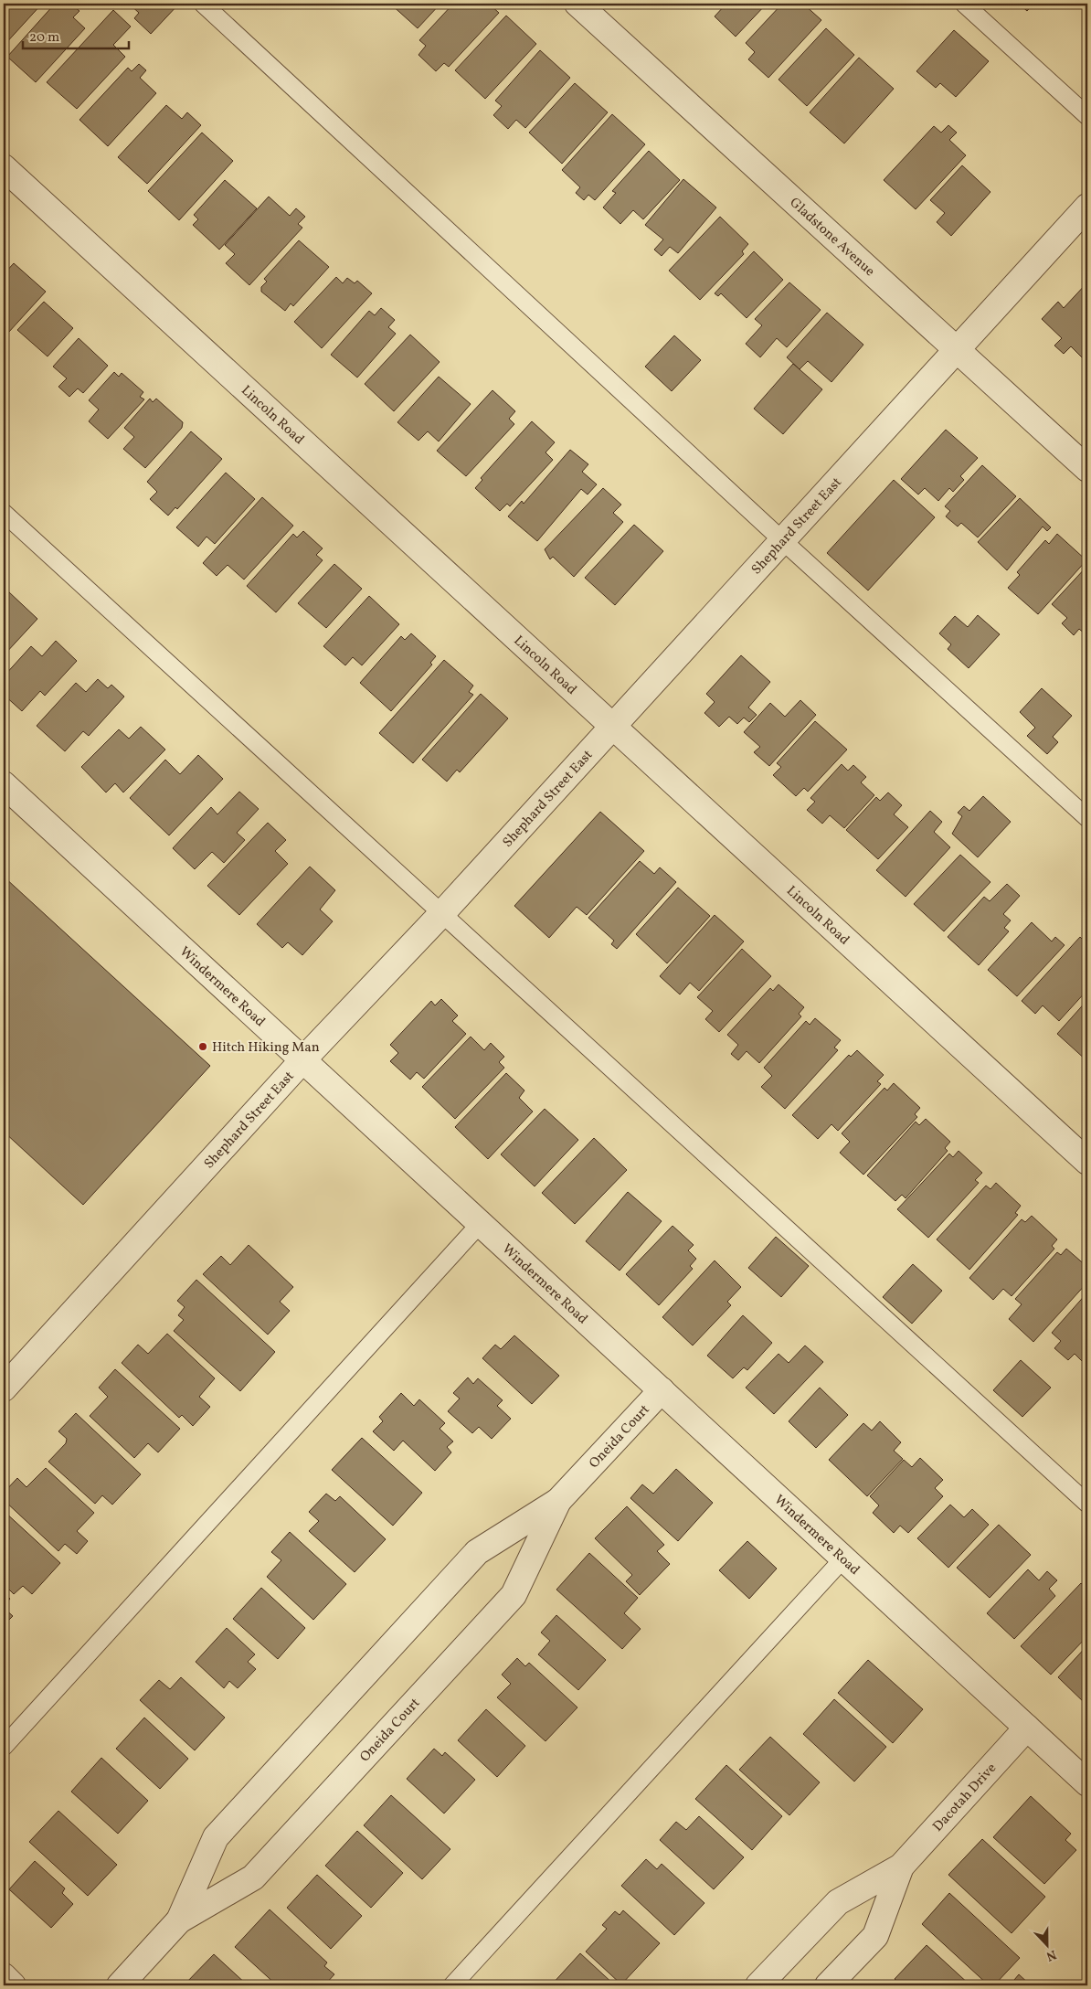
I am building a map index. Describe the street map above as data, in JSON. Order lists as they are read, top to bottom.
{
  "streets": {
    "street": [
      "Gladstone Avenue",
      "Lincoln Road",
      "Shephard Street East",
      "Windermere Road",
      "Oneida Court",
      "Dacotah Drive"
    ]
  },
  "crossings": [
    ["Gladstone Avenue", "Shephard Street East"],
    ["Lincoln Road", "Shephard Street East"],
    ["Shephard Street East", "Windermere Road"],
    ["Windermere Road", "Oneida Court"],
    ["Windermere Road", "Dacotah Drive"]
  ],
  "places": ["Hitch Hiking Man"],
  "scale_bar": "20 m",
  "north": "bottom"
}
